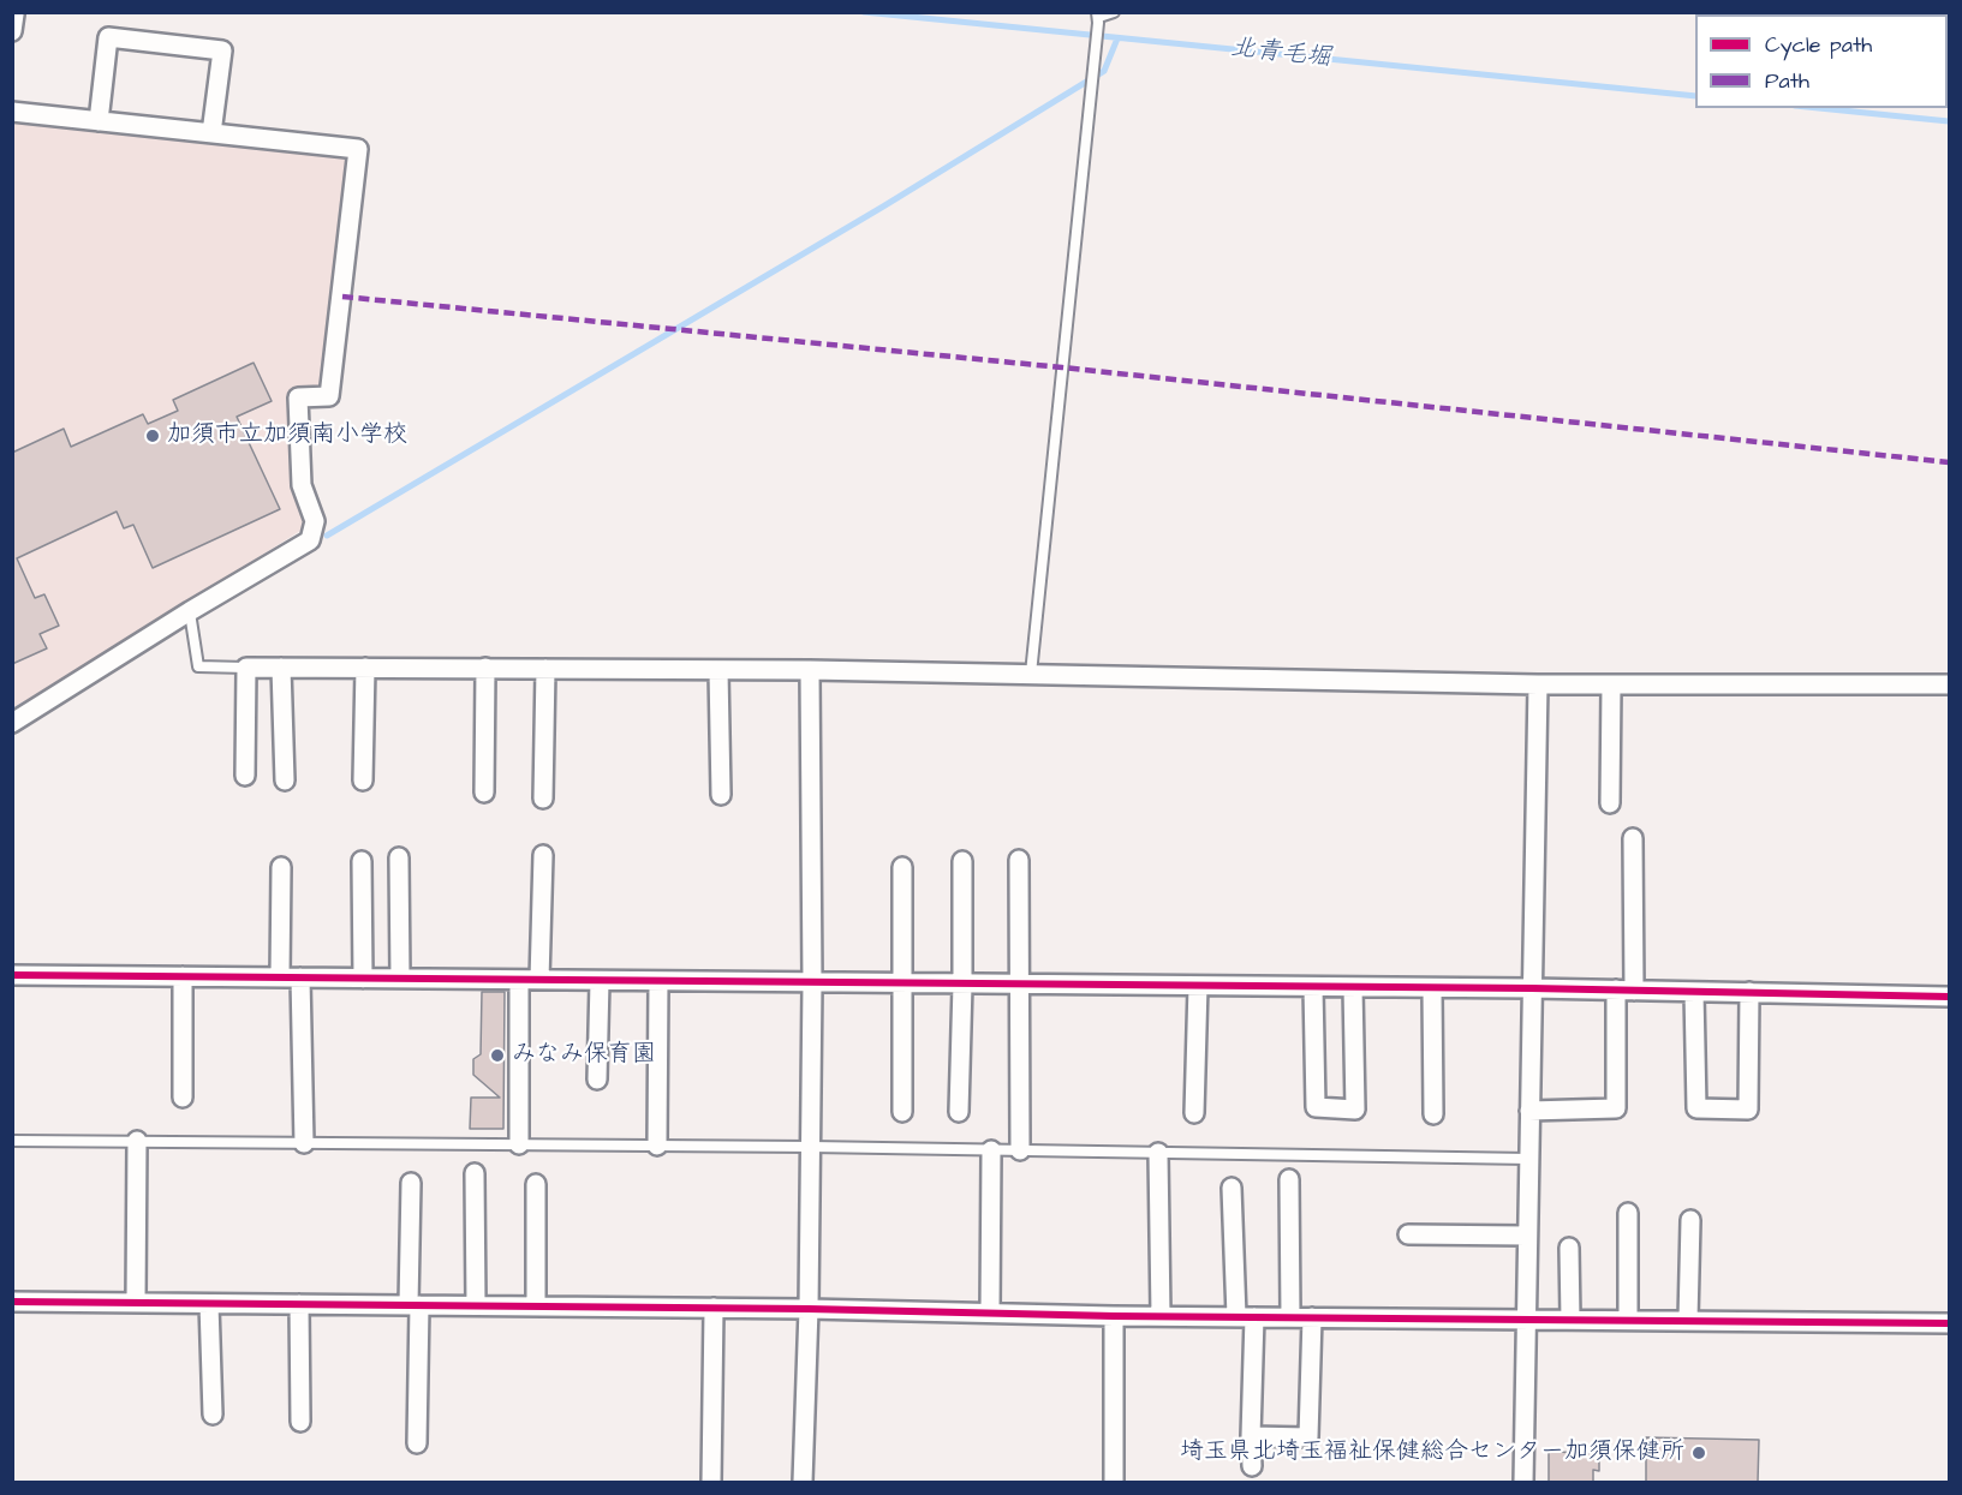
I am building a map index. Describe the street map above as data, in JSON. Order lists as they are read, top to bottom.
{
  "water": ["北青毛堀"],
  "places": ["加須市立加須南小学校", "みなみ保育園", "埼玉県北埼玉福祉保健総合センター加須保健所"],
  "legend": ["Cycle path", "Path"]
}
